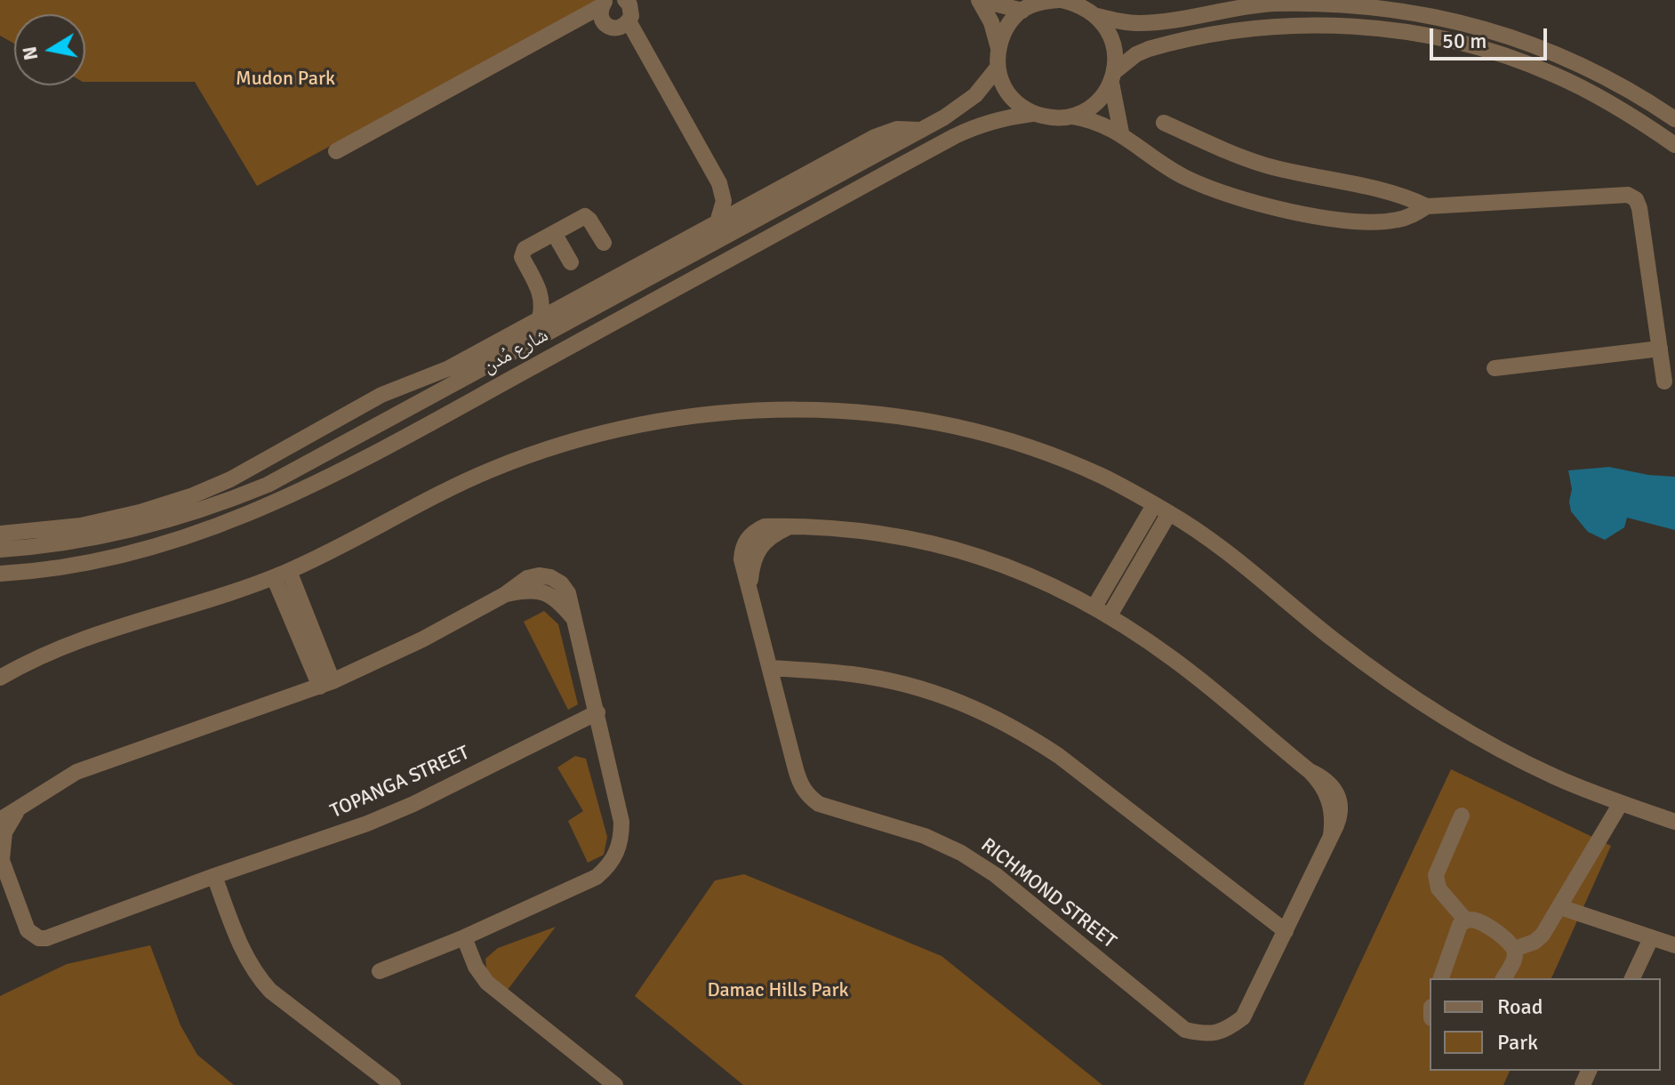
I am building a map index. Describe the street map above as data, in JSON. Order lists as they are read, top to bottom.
{
  "streets": {
    "street": ["شارع مُدن", "TOPANGA STREET", "RICHMOND STREET"]
  },
  "parks": ["Mudon Park", "Damac Hills Park"],
  "legend": ["Road", "Park"],
  "scale_bar": "50 m",
  "north": "left"
}
